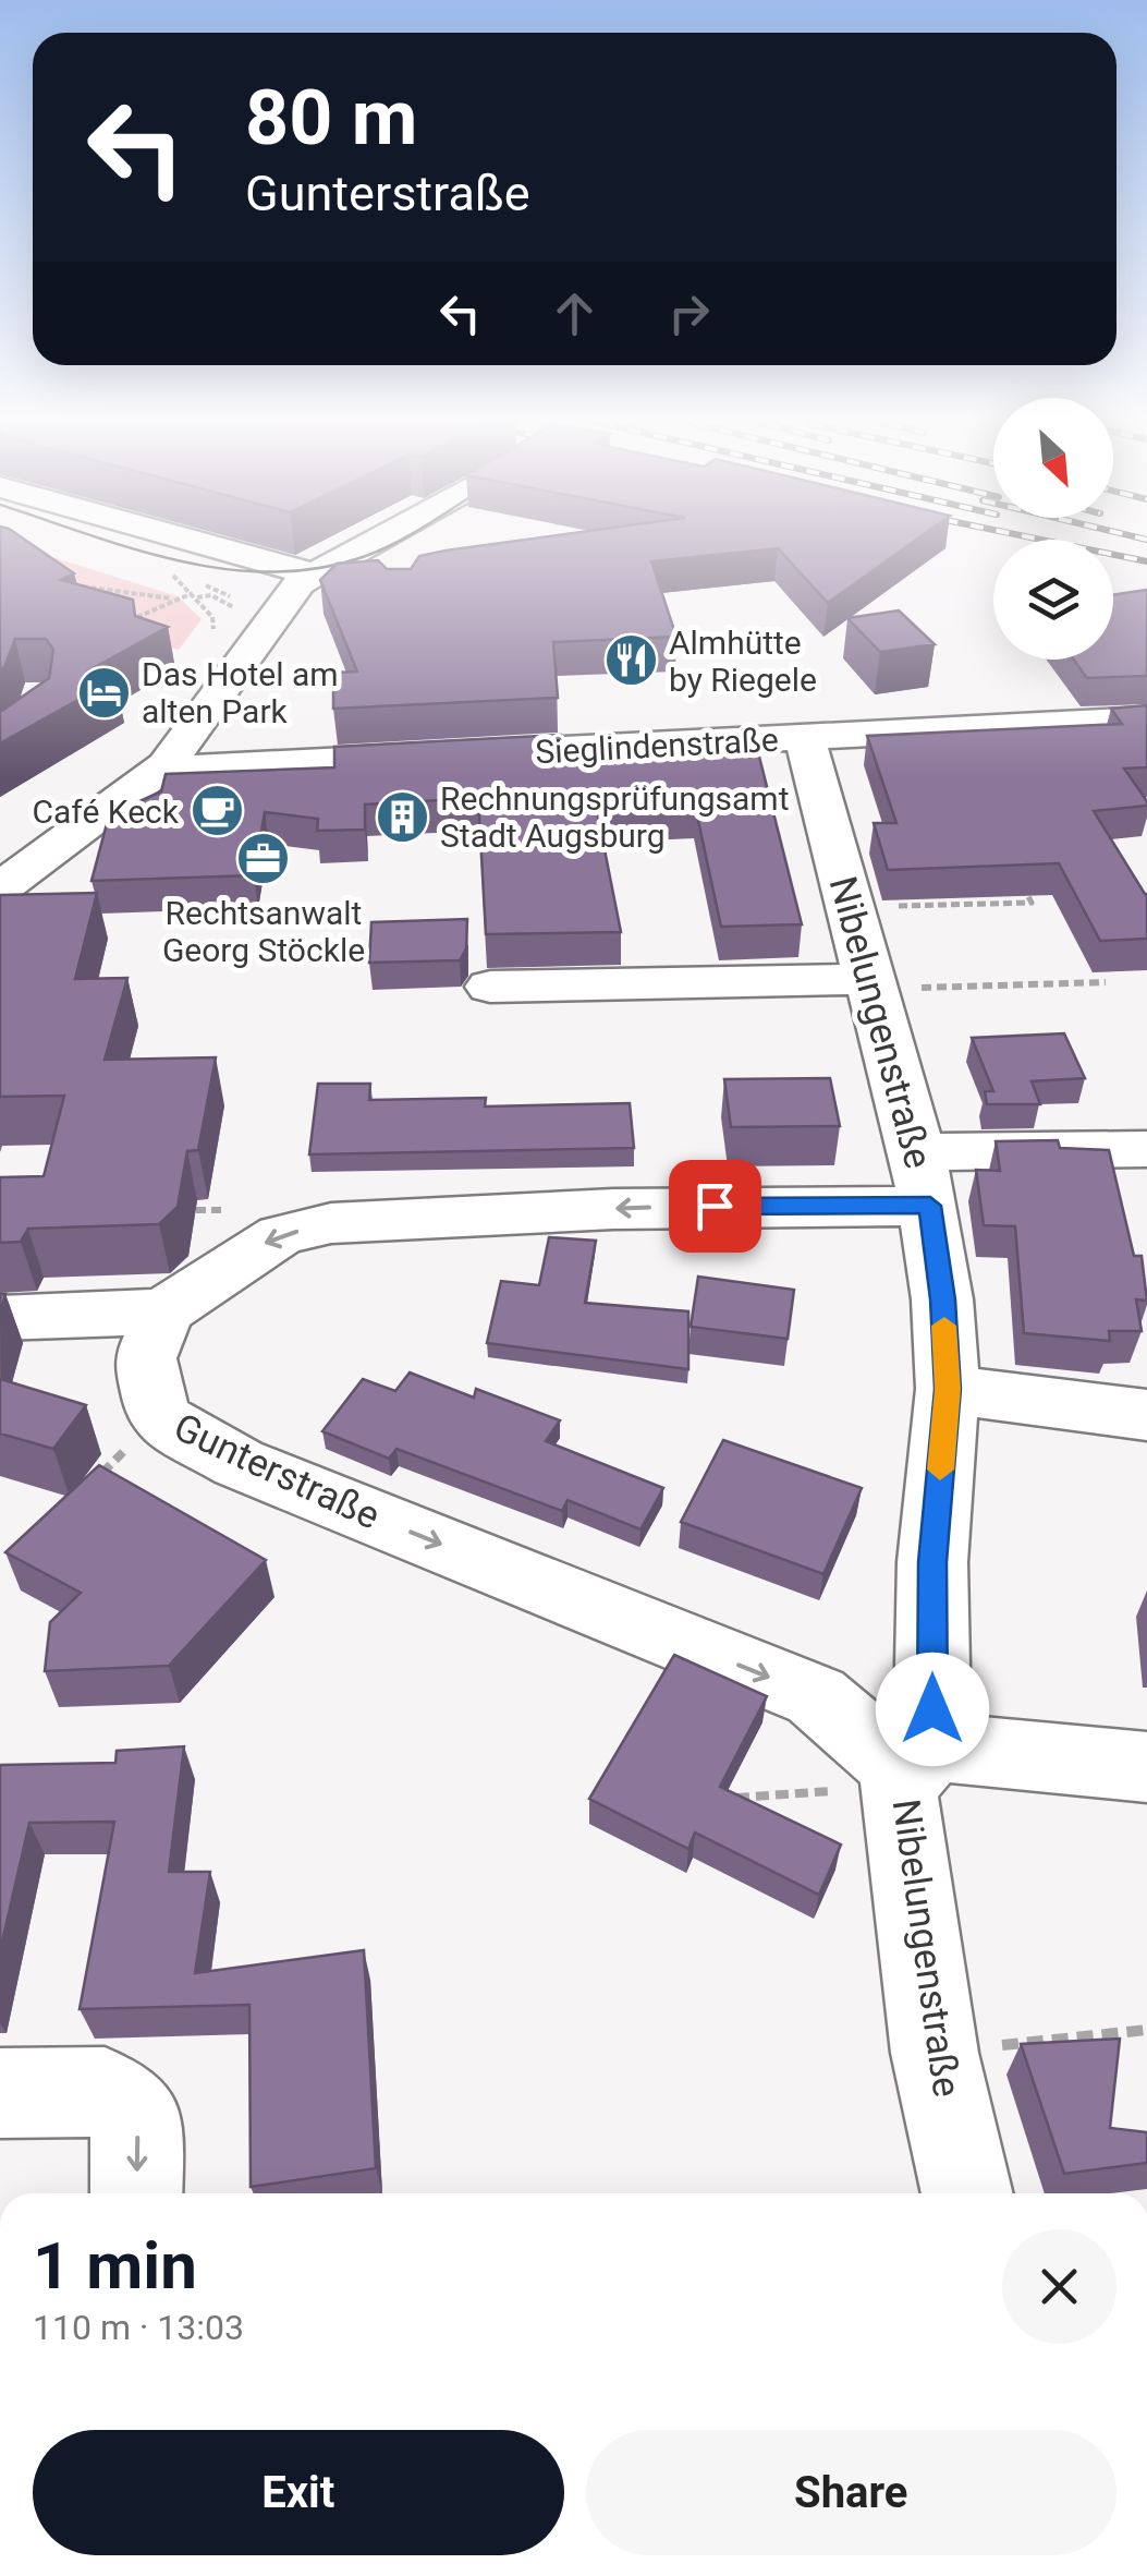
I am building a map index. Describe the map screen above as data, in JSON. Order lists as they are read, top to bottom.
{
  "streets": {
    "street": ["Sieglindenstraße", "Nibelungenstraße", "Gunterstraße"]
  },
  "crossings": [
    ["Sieglindenstraße", "Nibelungenstraße"],
    ["Nibelungenstraße", "Gunterstraße"]
  ],
  "one_way": ["Gunterstraße"],
  "places": {
    "restaurant": ["Almhütte by Riegele"],
    "hotel": ["Das Hotel am alten Park"],
    "cafe": ["Café Keck"],
    "building": ["Rechnungsprüfungsamt Stadt Augsburg"],
    "office": ["Rechtsanwalt Georg Stöckle"]
  },
  "north": "bottom right",
  "page": {
    "turn": ["80 m", "Gunterstraße"],
    "heading": ["1 min", "110 m · 13:03"],
    "buttons": ["Exit", "Share"]
  }
}
